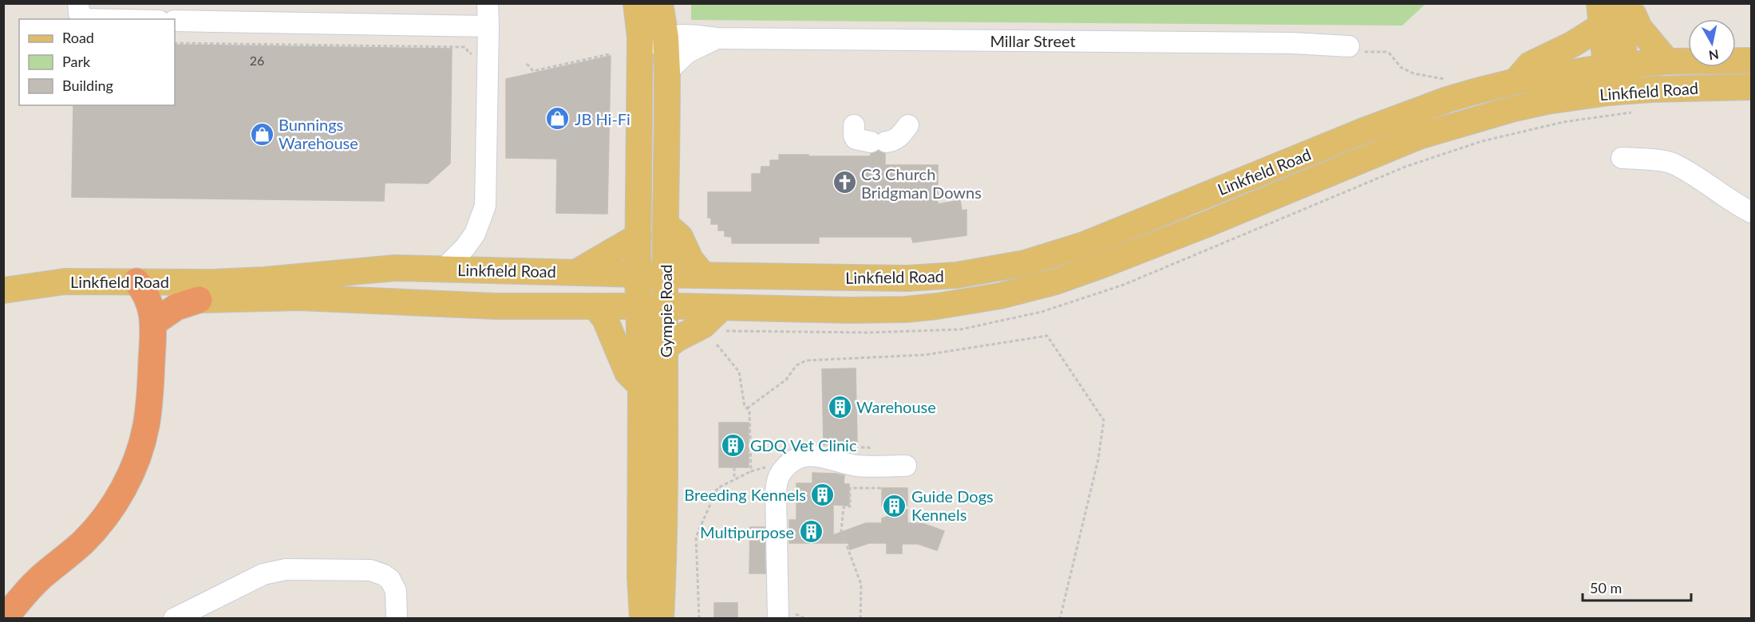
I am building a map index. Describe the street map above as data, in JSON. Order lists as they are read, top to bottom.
{
  "streets": {
    "main road": ["Linkfield Road", "Gympie Road"],
    "street": ["Millar Street"]
  },
  "crossings": [
    ["Millar Street", "Gympie Road"],
    ["Linkfield Road", "Gympie Road"]
  ],
  "places": {
    "shop": ["JB Hi-Fi", "Bunnings Warehouse"],
    "church": ["C3 Church Bridgman Downs"],
    "building": [
      "Warehouse",
      "GDQ Vet Clinic",
      "Breeding Kennels",
      "Guide Dogs Kennels",
      "Multipurpose"
    ]
  },
  "house_numbers": ["26"],
  "legend": ["Road", "Park", "Building"],
  "scale_bar": "50 m",
  "north": "bottom"
}
